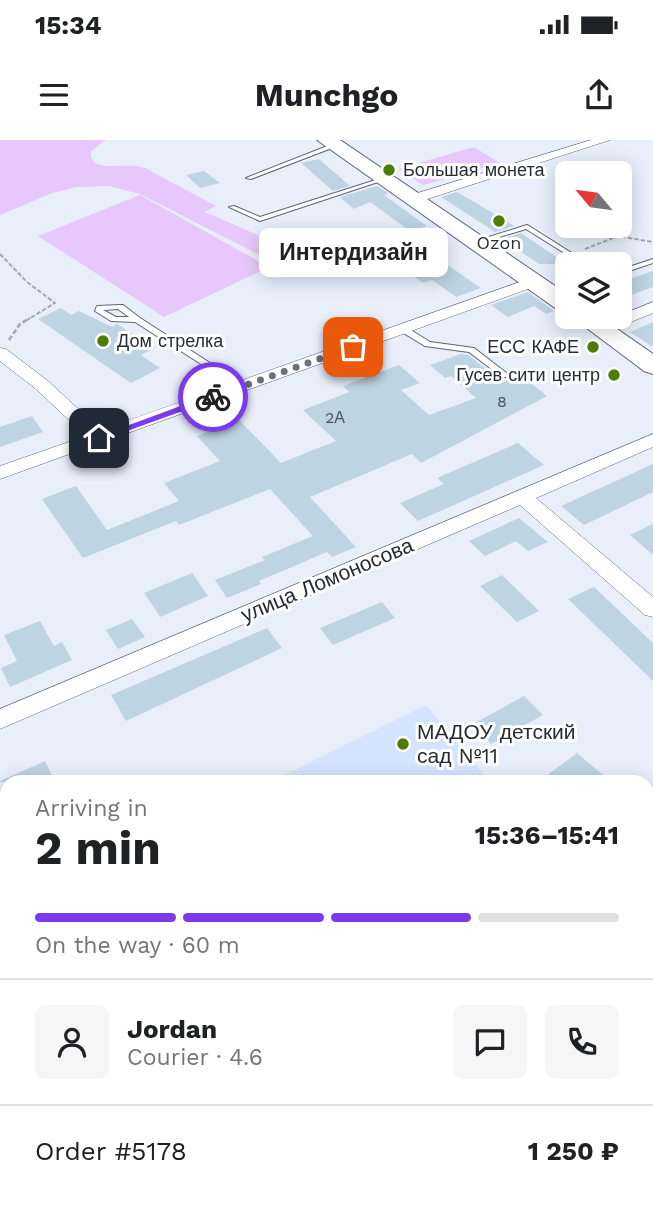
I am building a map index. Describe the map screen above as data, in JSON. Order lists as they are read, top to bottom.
{
  "streets": {
    "street": ["улица Ломоносова"]
  },
  "places": [
    "Большая монета",
    "Ozon",
    "Дом стрелка",
    "Интердизайн",
    "ЕСС КАФЕ",
    "Гусев сити центр",
    "МАДОУ детский сад №11"
  ],
  "house_numbers": ["8", "2А"],
  "north": "top left",
  "page": {
    "status": "15:34",
    "header": "Munchgo",
    "bubble": "Интердизайн",
    "heading": ["2 min", "Arriving in", "15:36–15:41"],
    "panel": [
      "Jordan",
      "Courier · 4.6",
      "Order #5178",
      "1 250 ₽"
    ],
    "bar": "On the way · 60 m"
  }
}
